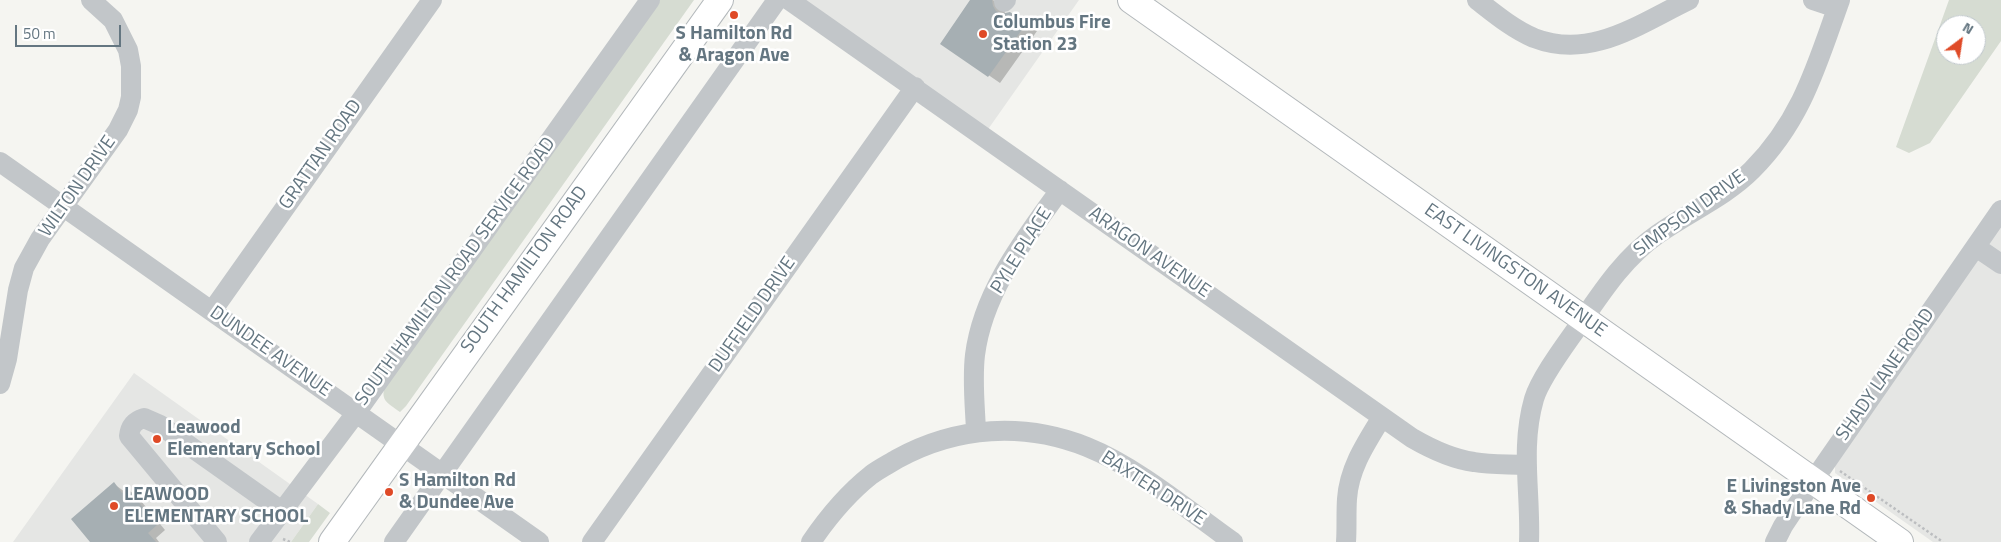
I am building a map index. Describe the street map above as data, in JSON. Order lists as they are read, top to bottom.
{
  "streets": {
    "main road": ["SOUTH HAMILTON ROAD", "EAST LIVINGSTON AVENUE"],
    "street": [
      "GRATTAN ROAD",
      "WILTON DRIVE",
      "SIMPSON DRIVE",
      "PYLE PLACE",
      "ARAGON AVENUE",
      "SOUTH HAMILTON ROAD SERVICE ROAD",
      "DUFFIELD DRIVE",
      "DUNDEE AVENUE",
      "SHADY LANE ROAD",
      "BAXTER DRIVE"
    ]
  },
  "crossings": [
    ["GRATTAN ROAD", "DUNDEE AVENUE"],
    ["WILTON DRIVE", "DUNDEE AVENUE"],
    ["SIMPSON DRIVE", "ARAGON AVENUE"],
    ["SIMPSON DRIVE", "EAST LIVINGSTON AVENUE"],
    ["PYLE PLACE", "ARAGON AVENUE"],
    ["PYLE PLACE", "BAXTER DRIVE"],
    ["ARAGON AVENUE", "DUFFIELD DRIVE"],
    ["SOUTH HAMILTON ROAD", "DUNDEE AVENUE"],
    ["EAST LIVINGSTON AVENUE", "SHADY LANE ROAD"],
    ["SOUTH HAMILTON ROAD SERVICE ROAD", "DUNDEE AVENUE"]
  ],
  "places": [
    "S Hamilton Rd & Aragon Ave",
    "Columbus Fire Station 23",
    "Leawood Elementary School",
    "S Hamilton Rd & Dundee Ave",
    "E Livingston Ave & Shady Lane Rd",
    "LEAWOOD ELEMENTARY SCHOOL"
  ],
  "scale_bar": "50 m",
  "north": "top right"
}
